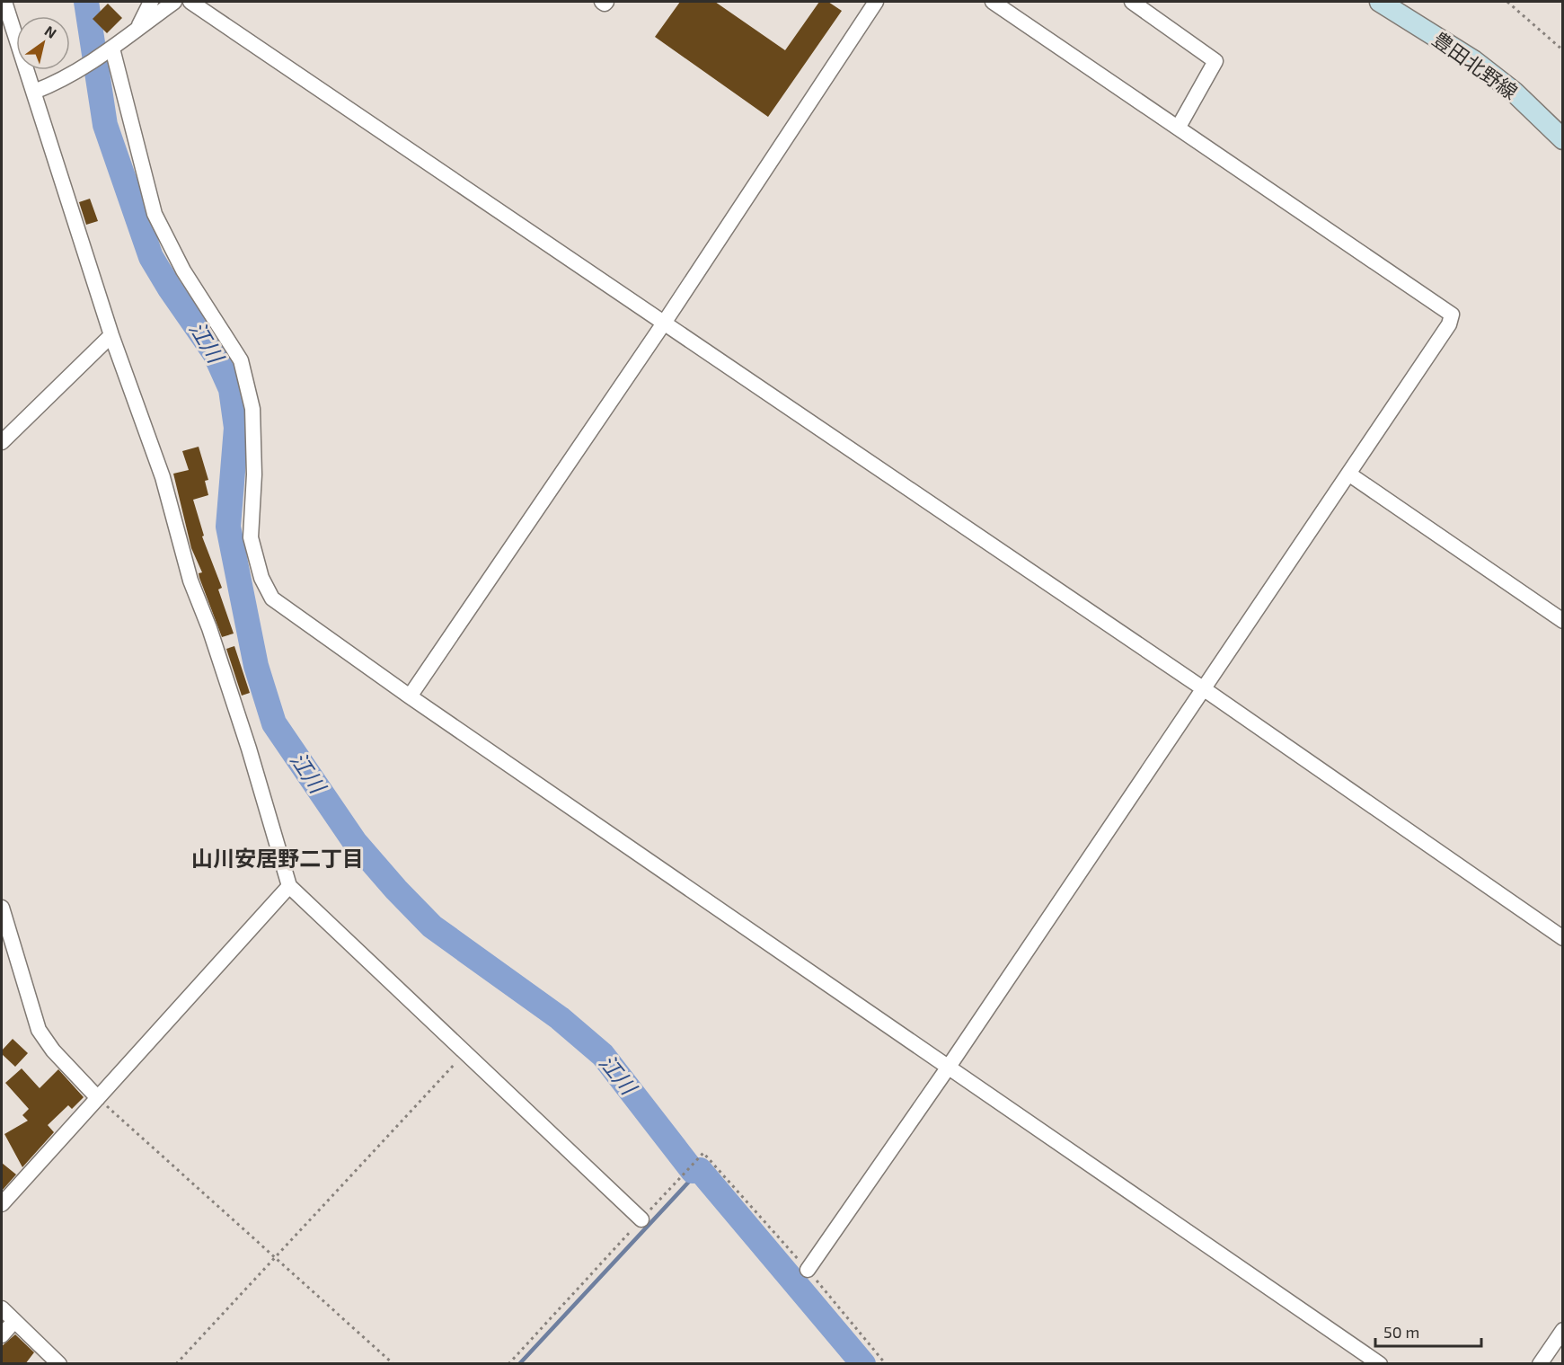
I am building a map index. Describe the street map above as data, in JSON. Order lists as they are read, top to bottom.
{
  "streets": {
    "main road": ["豊田北野線"]
  },
  "districts": ["山川安居野二丁目"],
  "water": ["江川"],
  "scale_bar": "50 m",
  "north": "top right"
}
